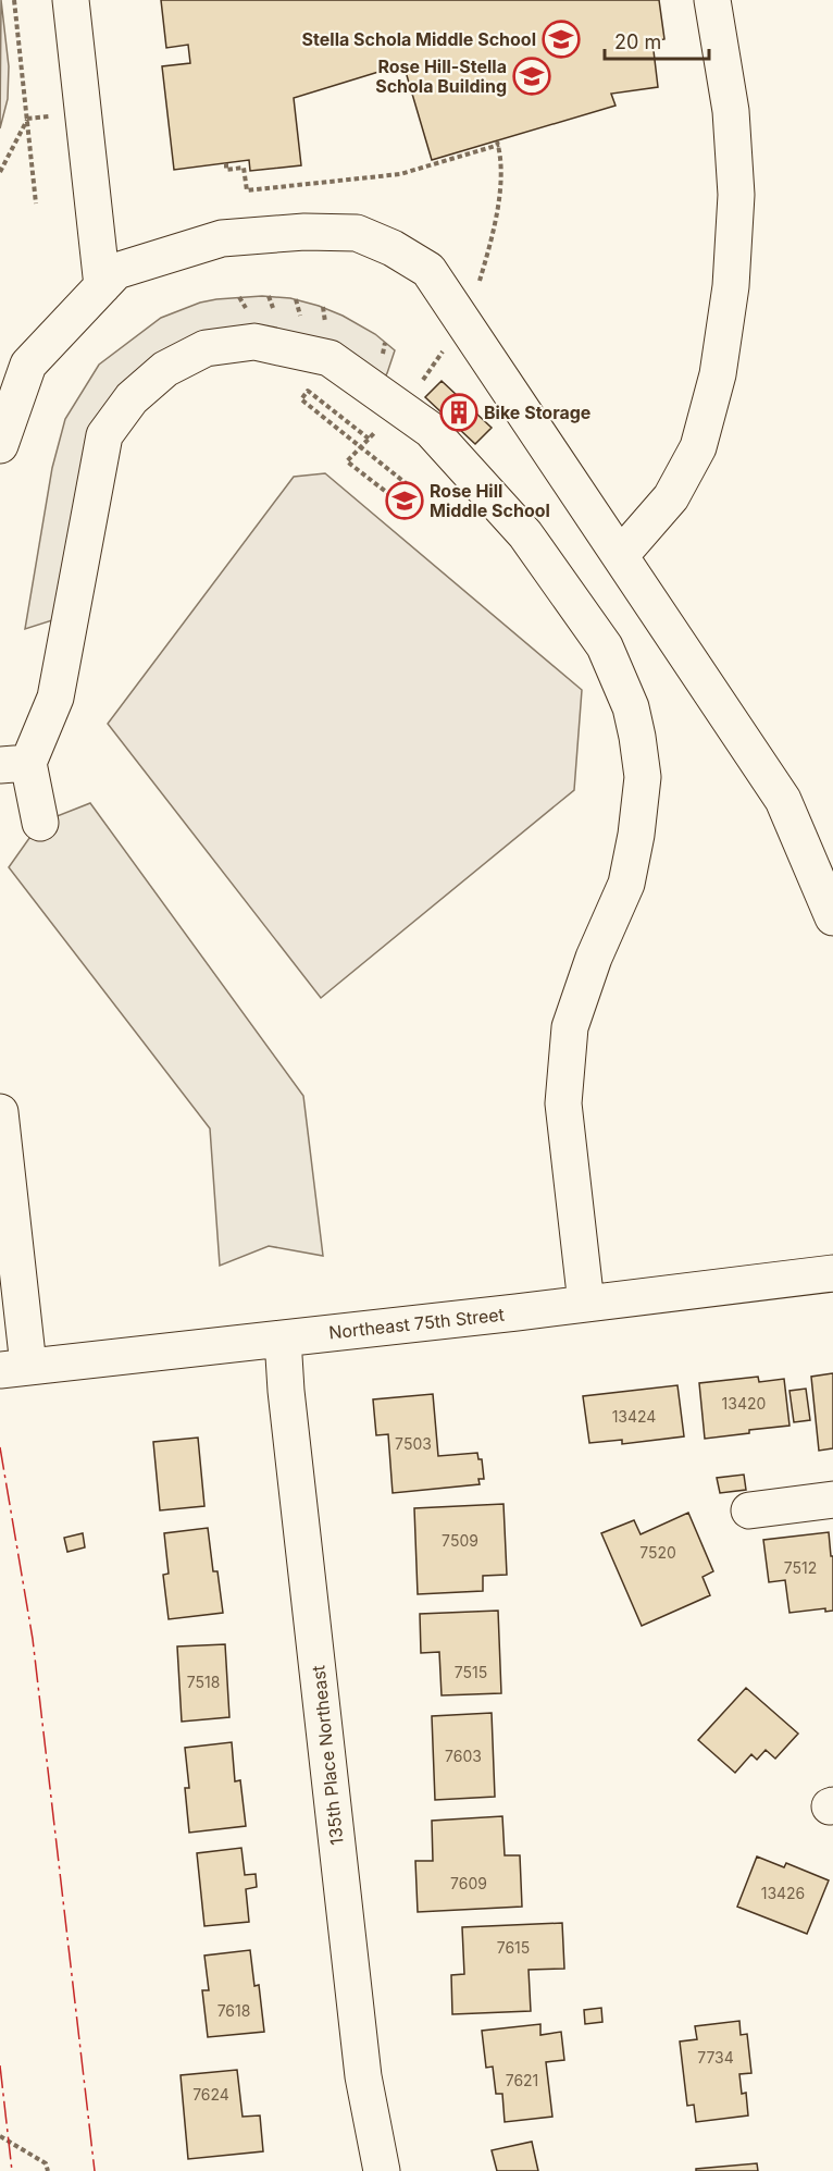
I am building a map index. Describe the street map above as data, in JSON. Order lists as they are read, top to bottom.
{
  "streets": {
    "street": ["Northeast 75th Street", "135th Place Northeast"]
  },
  "crossings": [
    ["Northeast 75th Street", "135th Place Northeast"]
  ],
  "places": {
    "school or university": ["Stella Schola Middle School", "Rose Hill-Stella Schola Building", "Rose Hill Middle School"],
    "building": ["Bike Storage"]
  },
  "house_numbers": [
    "13420",
    "13424",
    "7503",
    "7509",
    "7520",
    "7512",
    "7515",
    "7518",
    "7603",
    "7609",
    "13426",
    "7615",
    "7618",
    "7734",
    "7621",
    "7624"
  ],
  "scale_bar": "20 m"
}
